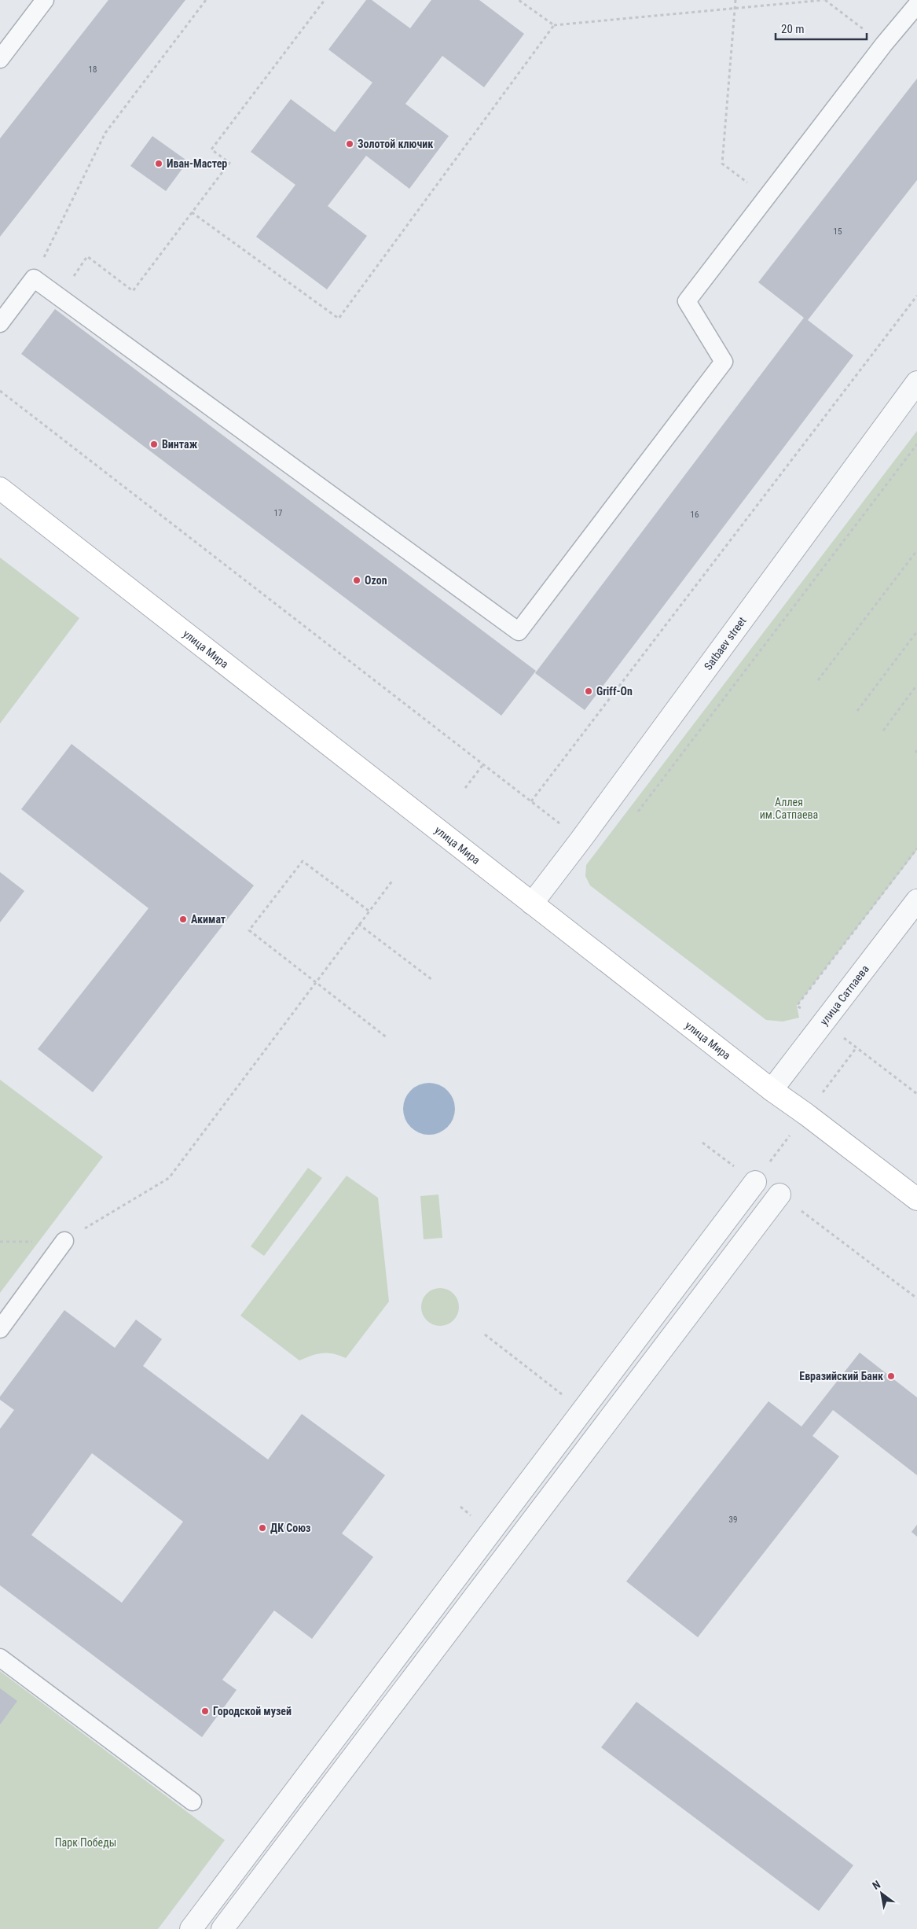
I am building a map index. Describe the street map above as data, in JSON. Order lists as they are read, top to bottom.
{
  "streets": {
    "street": ["Satbaev street", "улица Мира", "улица Сатпаева"]
  },
  "crossings": [
    ["Satbaev street", "улица Мира"],
    ["улица Мира", "улица Сатпаева"]
  ],
  "parks": ["Аллея им.Сатпаева", "Парк Победы"],
  "places": [
    "Золотой ключик",
    "Иван-Мастер",
    "Винтаж",
    "Ozon",
    "Griff-On",
    "Акимат",
    "Евразийский Банк",
    "ДК Союз",
    "Городской музей"
  ],
  "house_numbers": [
    "18",
    "15",
    "17",
    "16",
    "39"
  ],
  "scale_bar": "20 m",
  "north": "top left"
}
